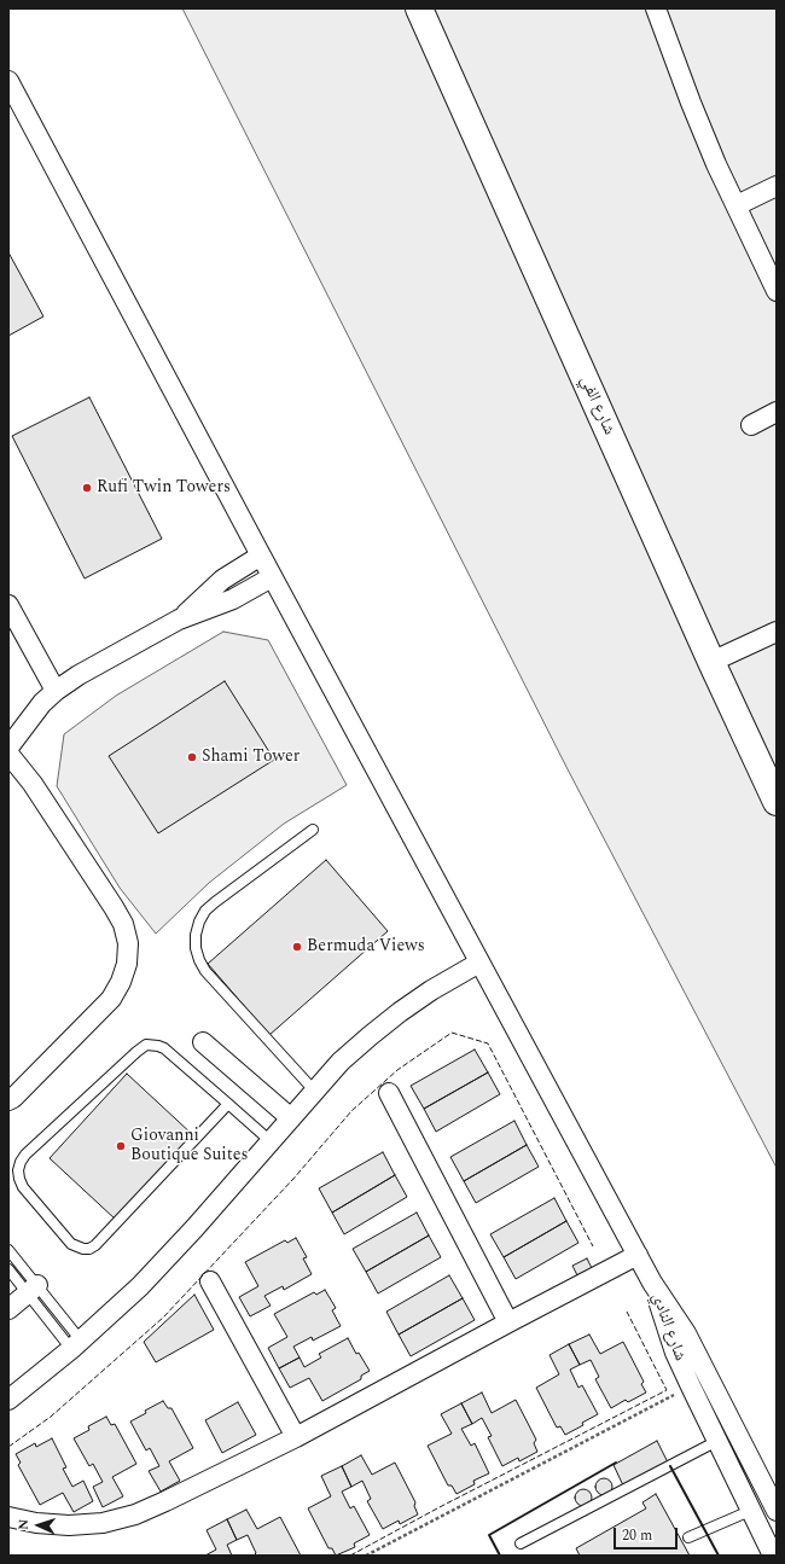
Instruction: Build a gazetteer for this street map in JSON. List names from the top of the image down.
{
  "streets": {
    "street": ["شارع الفي", "شارع النادي"]
  },
  "places": [
    "Rufi Twin Towers",
    "Shami Tower",
    "Bermuda Views",
    "Giovanni Boutique Suites"
  ],
  "scale_bar": "20 m",
  "north": "left"
}
